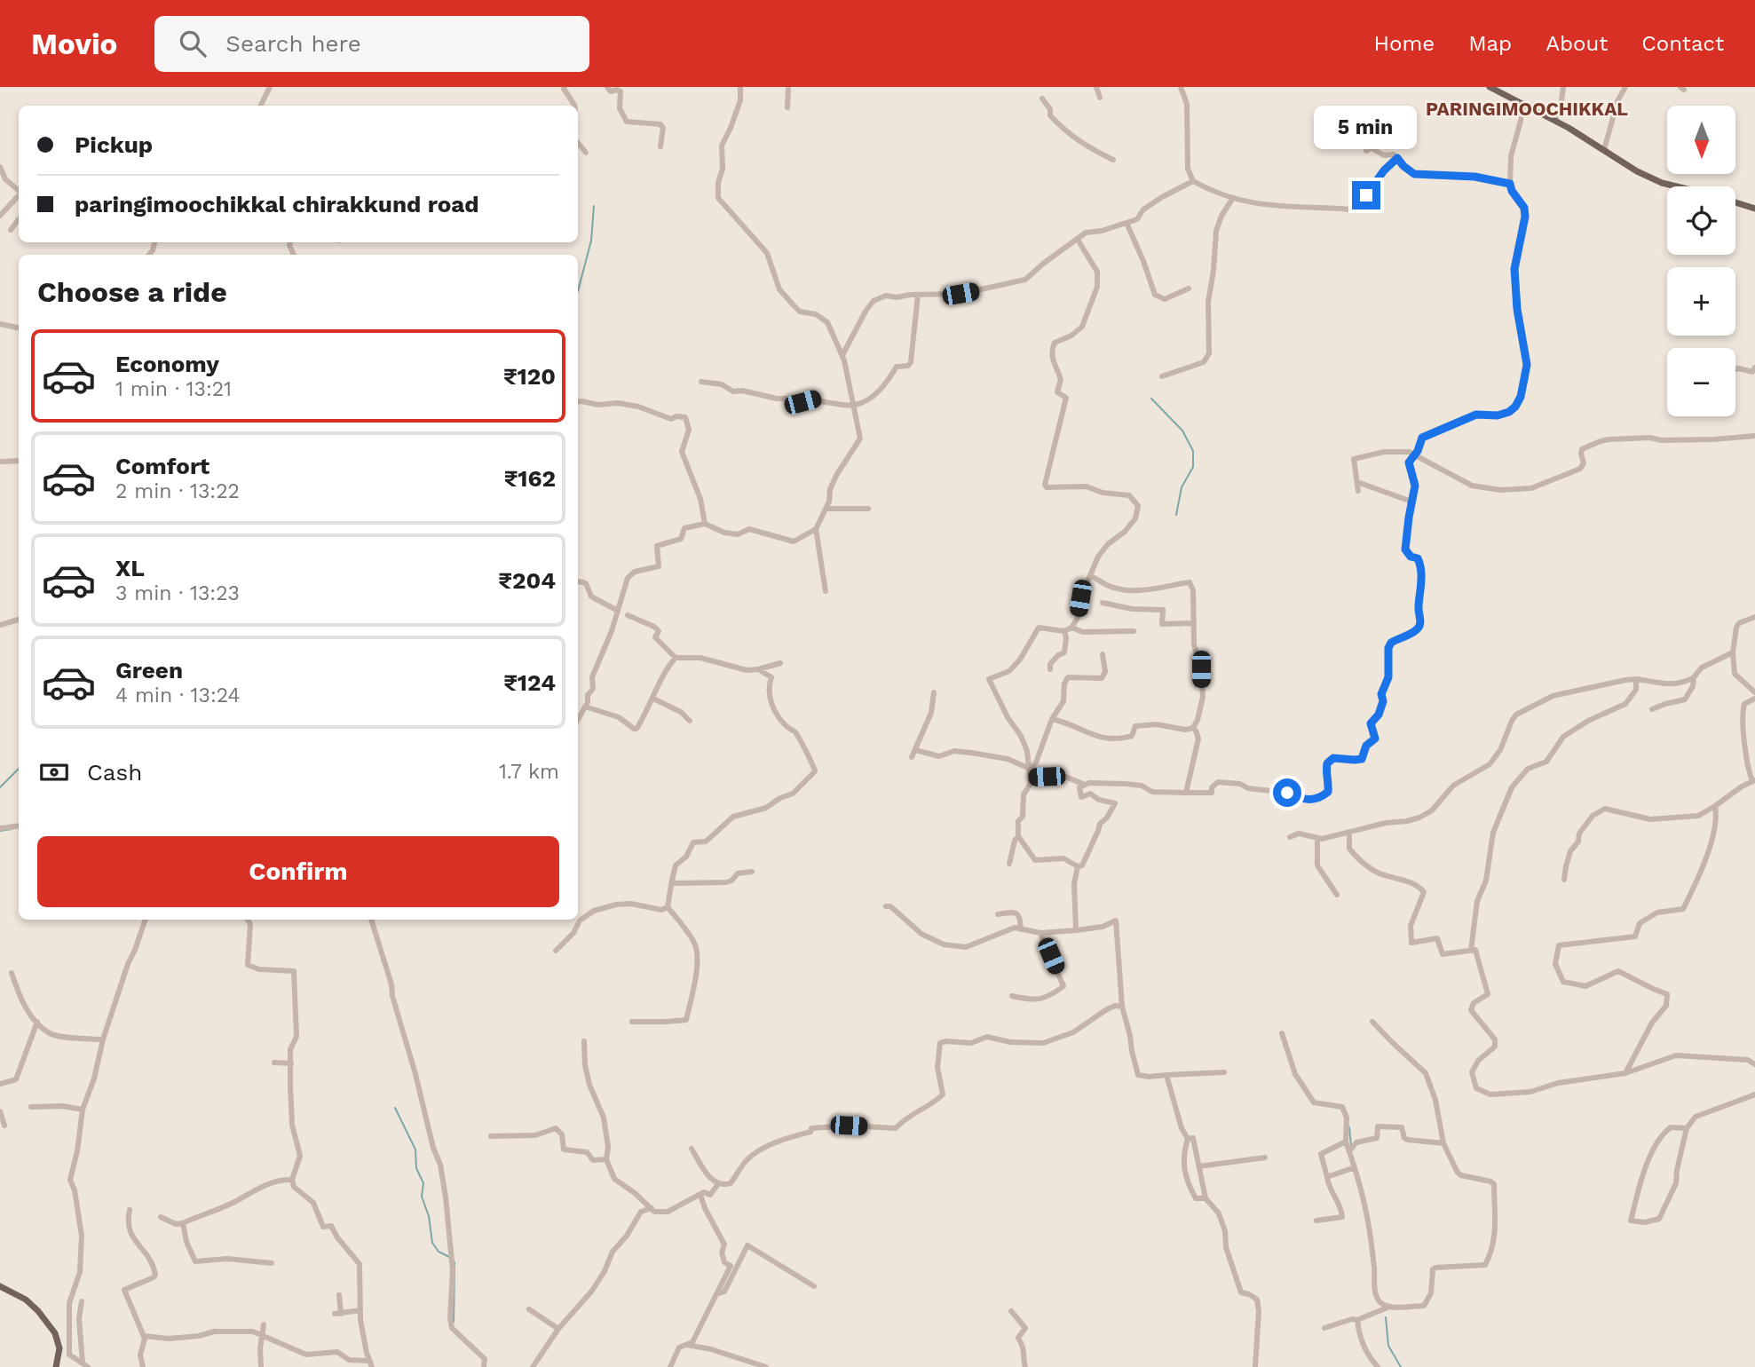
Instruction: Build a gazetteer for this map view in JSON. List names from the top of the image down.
{
  "districts": ["PARINGIMOOCHIKKAL"],
  "north": "bottom",
  "page": {
    "header": "Movio",
    "search": "Search here",
    "nav": [
      "Home",
      "Map",
      "About",
      "Contact"
    ],
    "map_buttons": ["+", "−"],
    "bubble": "5 min",
    "banner": ["Pickup", "paringimoochikkal chirakkund road"],
    "heading": "Choose a ride",
    "list": [
      {
        "name": "Economy",
        "note": "1 min · 13:21",
        "value": "₹120"
      },
      {
        "name": "Comfort",
        "note": "2 min · 13:22",
        "value": "₹162"
      },
      {
        "name": "XL",
        "note": "3 min · 13:23",
        "value": "₹204"
      },
      {
        "name": "Green",
        "note": "4 min · 13:24",
        "value": "₹124"
      }
    ],
    "pay": ["Cash", "1.7 km"],
    "buttons": "Confirm"
  }
}
